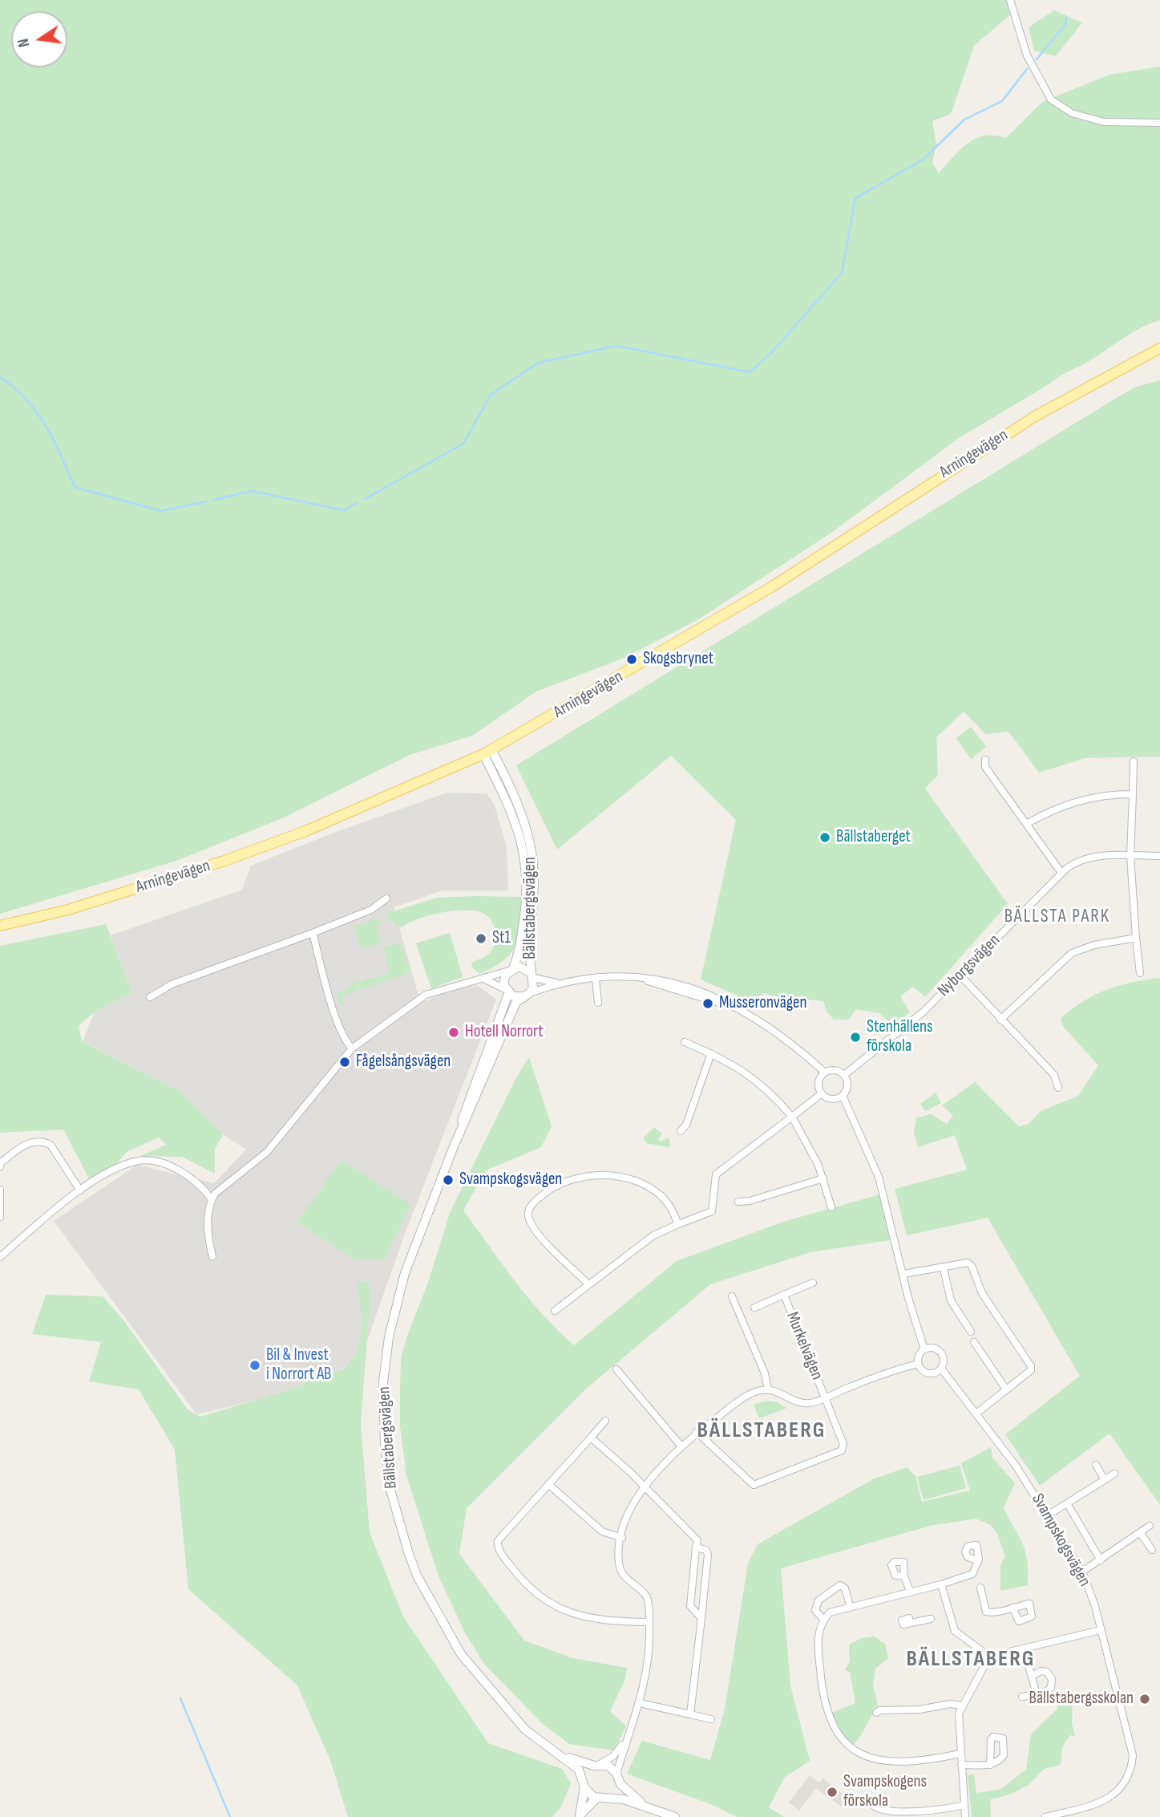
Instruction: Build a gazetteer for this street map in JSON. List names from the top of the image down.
{
  "streets": {
    "main road": ["Arningevägen"],
    "street": [
      "Bällstabergsvägen",
      "Nyborgsvägen",
      "Murkelvägen",
      "Svampskogsvägen"
    ]
  },
  "crossings": [
    ["Arningevägen", "Bällstabergsvägen"],
    ["Murkelvägen", "Svampskogsvägen"]
  ],
  "districts": ["BÄLLSTA PARK", "BÄLLSTABERG", "BÄLLSTABERG"],
  "places": [
    "Skogsbrynet",
    "Bällstaberget",
    "St1",
    "Musseronvägen",
    "Hotell Norrort",
    "Stenhällens förskola",
    "Fågelsångsvägen",
    "Svampskogsvägen",
    "Bil & Invest i Norrort AB",
    "Bällstabergsskolan",
    "Svampskogens förskola"
  ],
  "north": "left"
}
